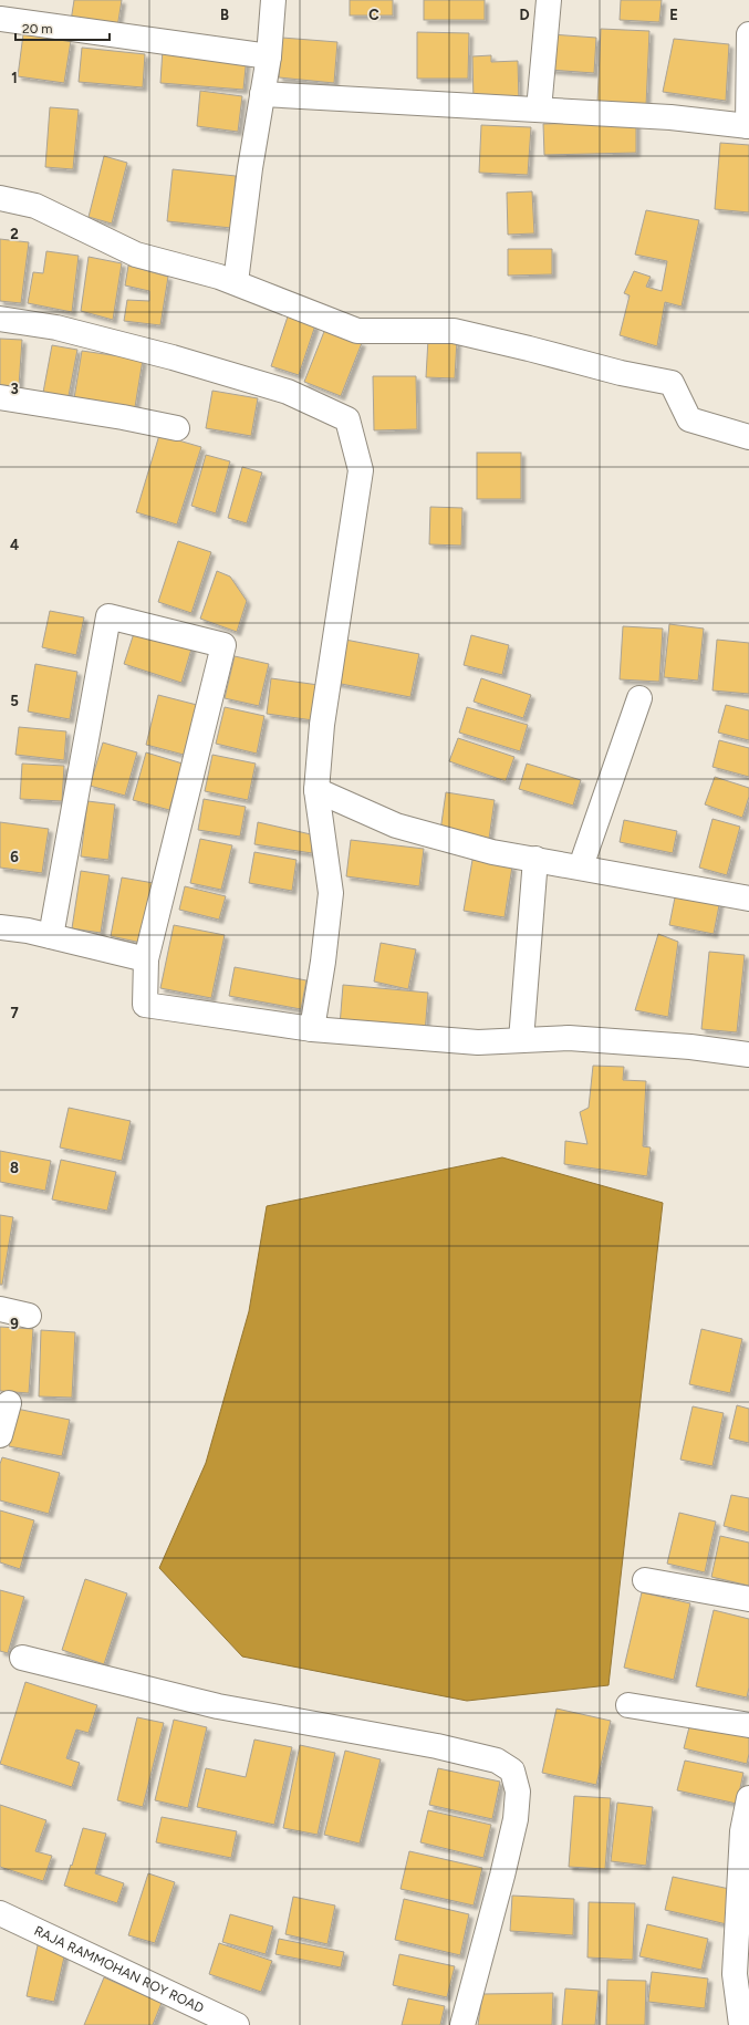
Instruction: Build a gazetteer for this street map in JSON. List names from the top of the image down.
{
  "streets": {
    "street": ["RAJA RAMMOHAN ROY ROAD"]
  },
  "scale_bar": "20 m",
  "grid": {
    "columns": [
      "B",
      "C",
      "D",
      "E"
    ],
    "rows": [
      "1",
      "2",
      "3",
      "4",
      "5",
      "6",
      "7",
      "8",
      "9"
    ]
  }
}
